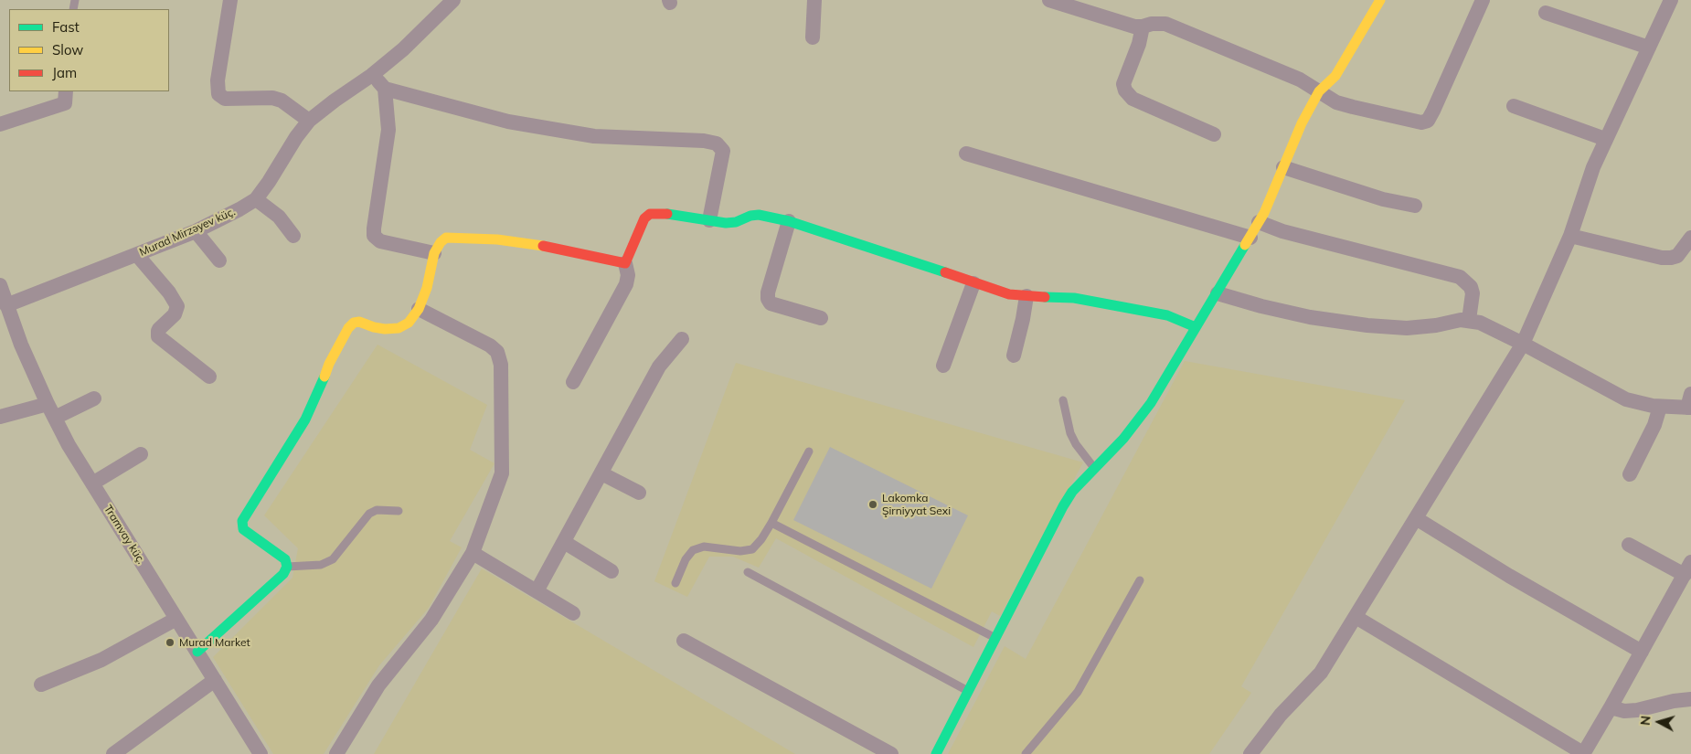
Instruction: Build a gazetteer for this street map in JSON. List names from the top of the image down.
{
  "streets": {
    "street": ["Murad Mirzəyev küç.", "Tramvay küç."]
  },
  "crossings": [
    ["Murad Mirzəyev küç.", "Tramvay küç."]
  ],
  "places": ["Lakomka Şirniyyat Sexi", "Murad Market"],
  "legend": ["Fast", "Slow", "Jam"],
  "north": "left"
}
